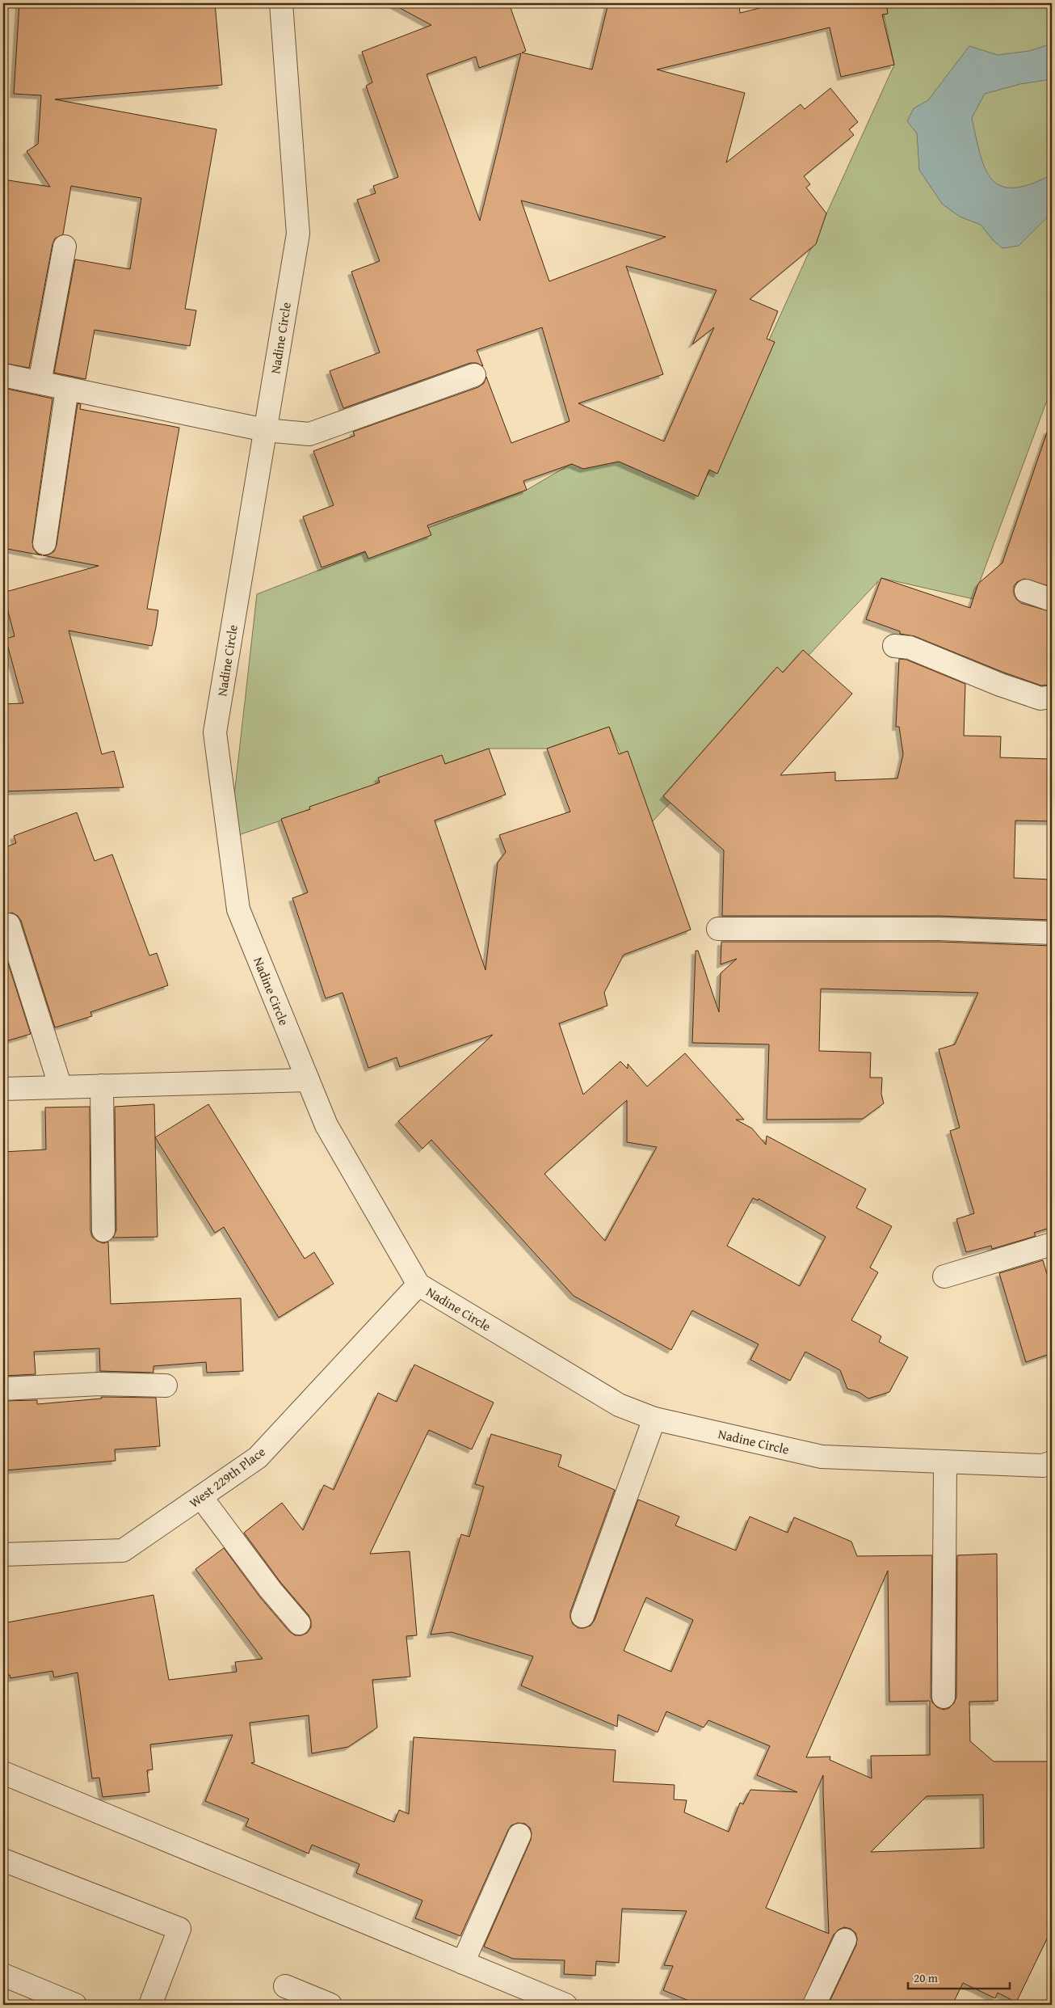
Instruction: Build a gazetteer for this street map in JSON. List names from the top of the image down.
{
  "streets": {
    "street": ["Nadine Circle", "West 229th Place"]
  },
  "crossings": [
    ["Nadine Circle", "West 229th Place"]
  ],
  "scale_bar": "20 m"
}
